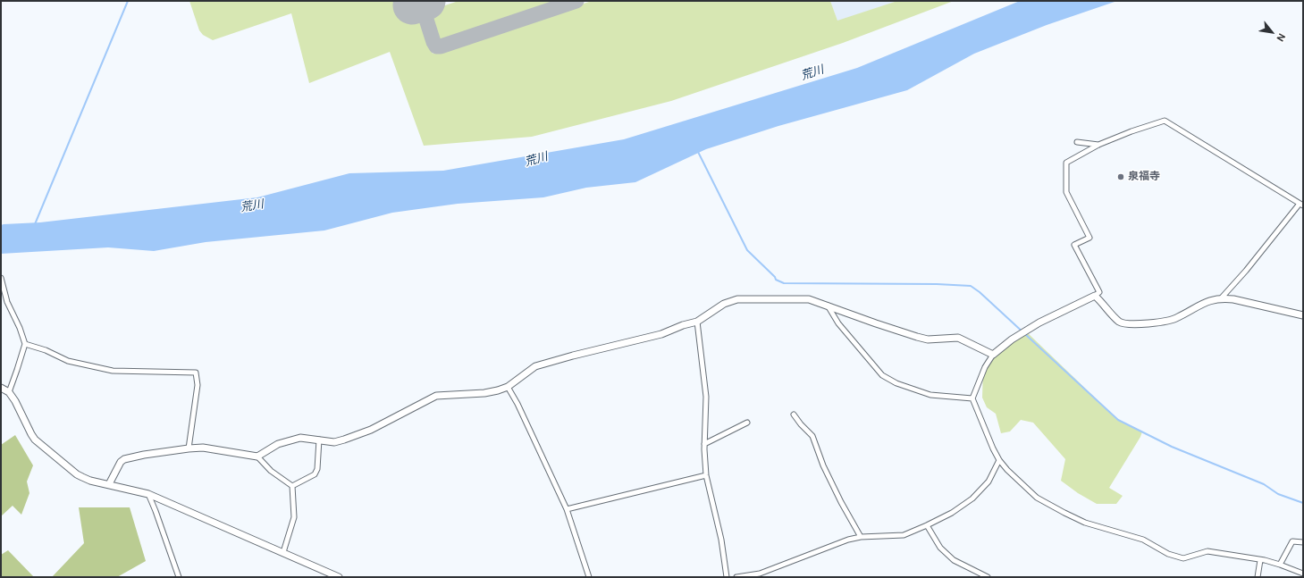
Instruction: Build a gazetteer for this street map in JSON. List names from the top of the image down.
{
  "water": ["荒川"],
  "places": ["泉福寺"],
  "north": "bottom right"
}
